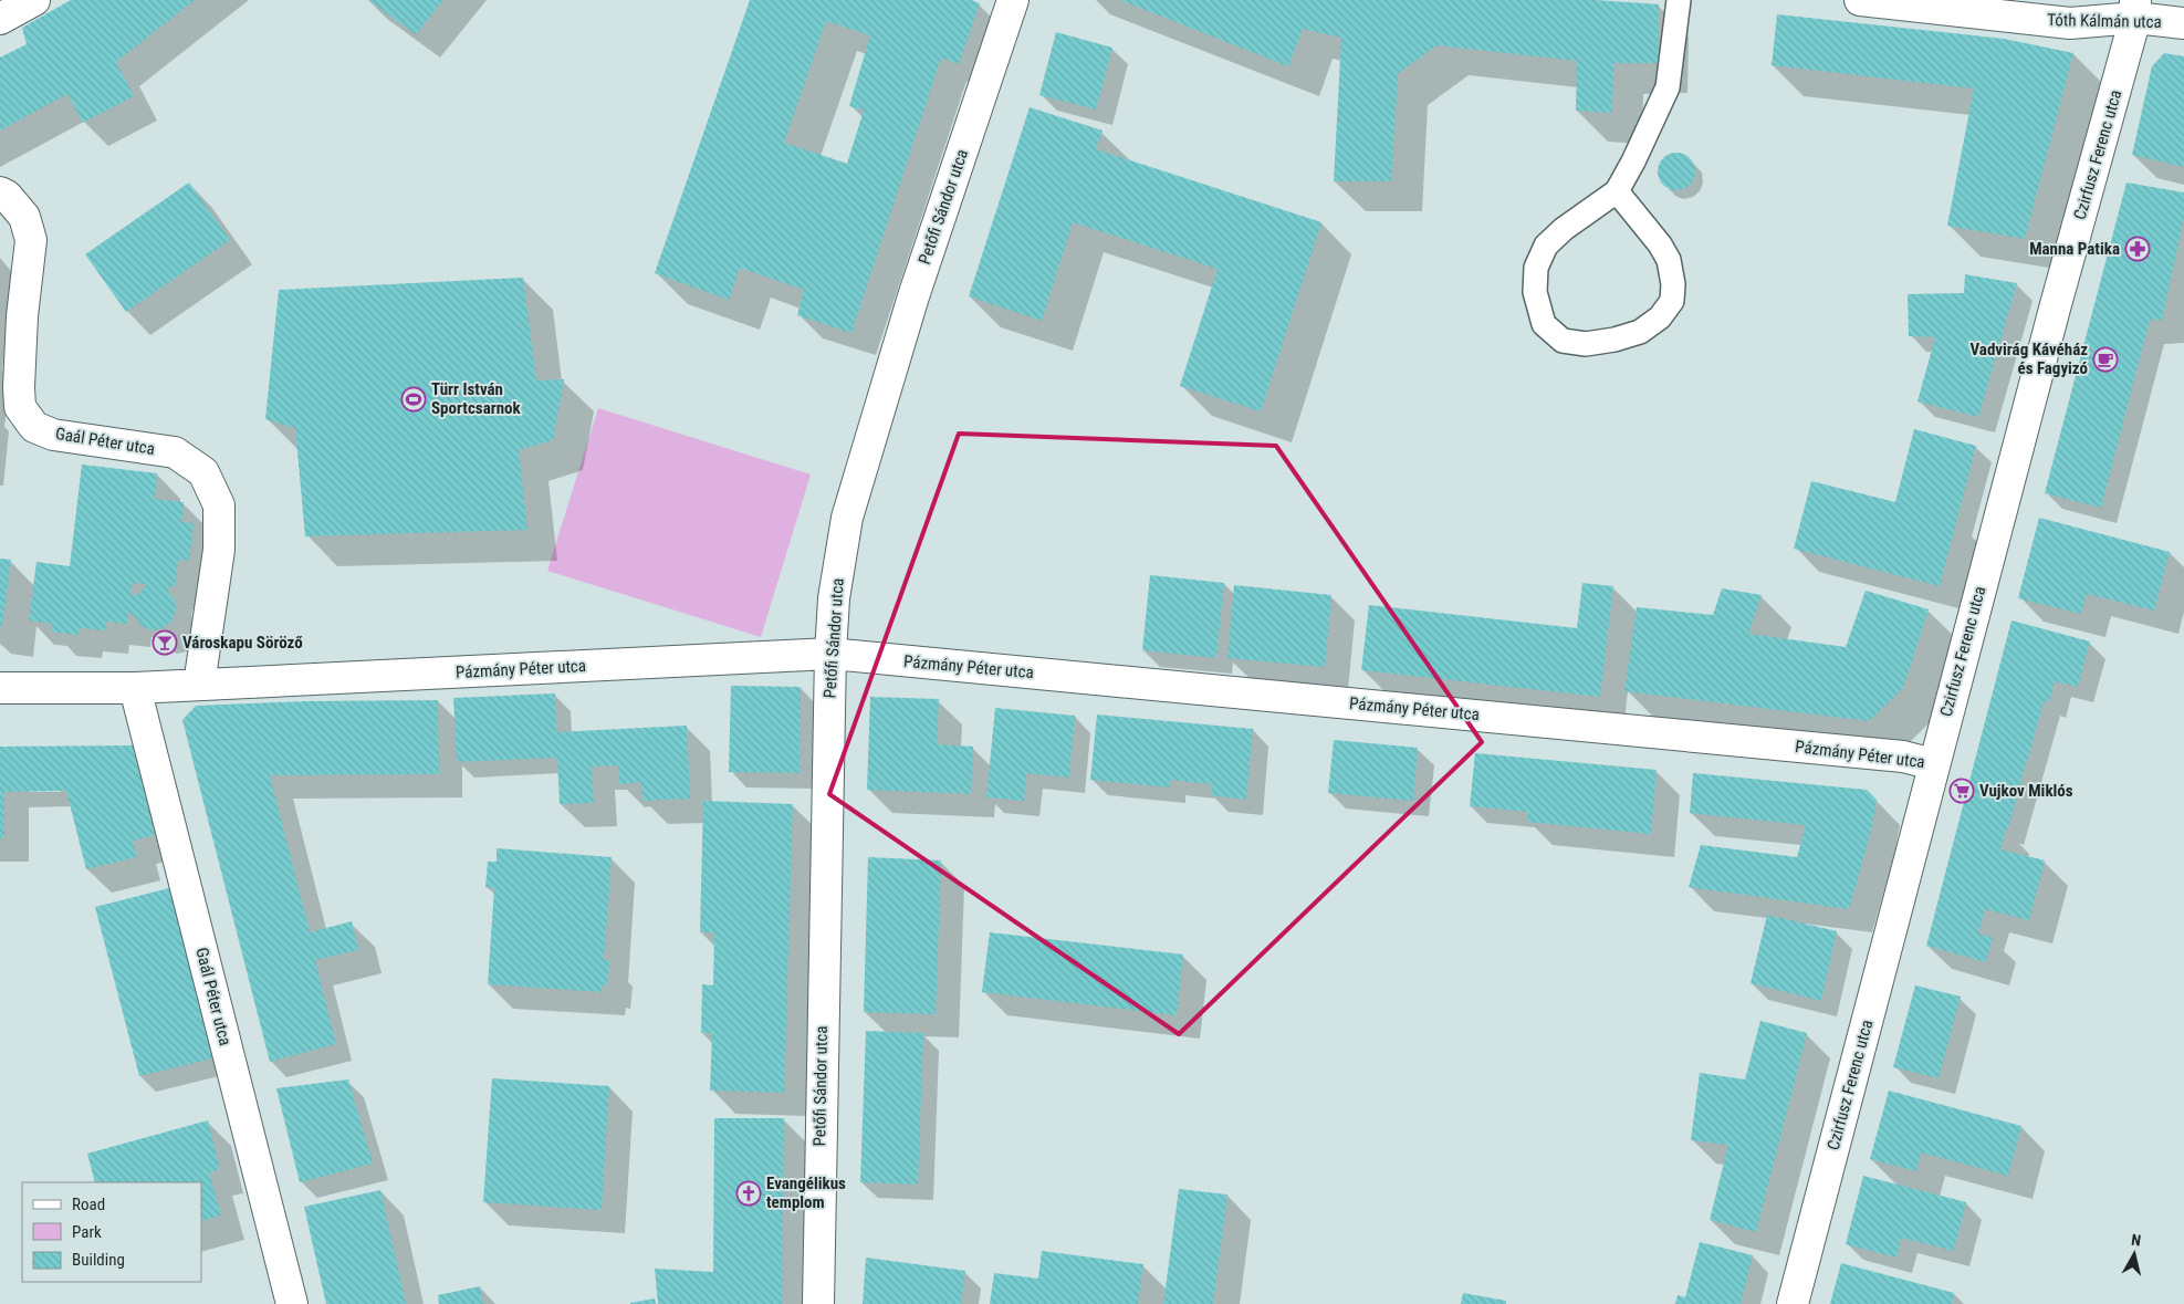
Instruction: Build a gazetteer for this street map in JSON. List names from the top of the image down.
{
  "streets": {
    "street": [
      "Tóth Kálmán utca",
      "Czirfusz Ferenc utca",
      "Petőfi Sándor utca",
      "Gaál Péter utca",
      "Pázmány Péter utca"
    ]
  },
  "crossings": [
    ["Tóth Kálmán utca", "Czirfusz Ferenc utca"],
    ["Czirfusz Ferenc utca", "Pázmány Péter utca"],
    ["Petőfi Sándor utca", "Pázmány Péter utca"],
    ["Gaál Péter utca", "Pázmány Péter utca"]
  ],
  "places": {
    "pharmacy": ["Manna Patika"],
    "cafe": ["Vadvirág Kávéház és Fagyizó"],
    "sports": ["Türr István Sportcsarnok"],
    "bar": ["Városkapu Söröző"],
    "supermarket": ["Vujkov Miklós"],
    "church": ["Evangélikus templom"]
  },
  "legend": ["Road", "Park", "Building"],
  "north": "top"
}
